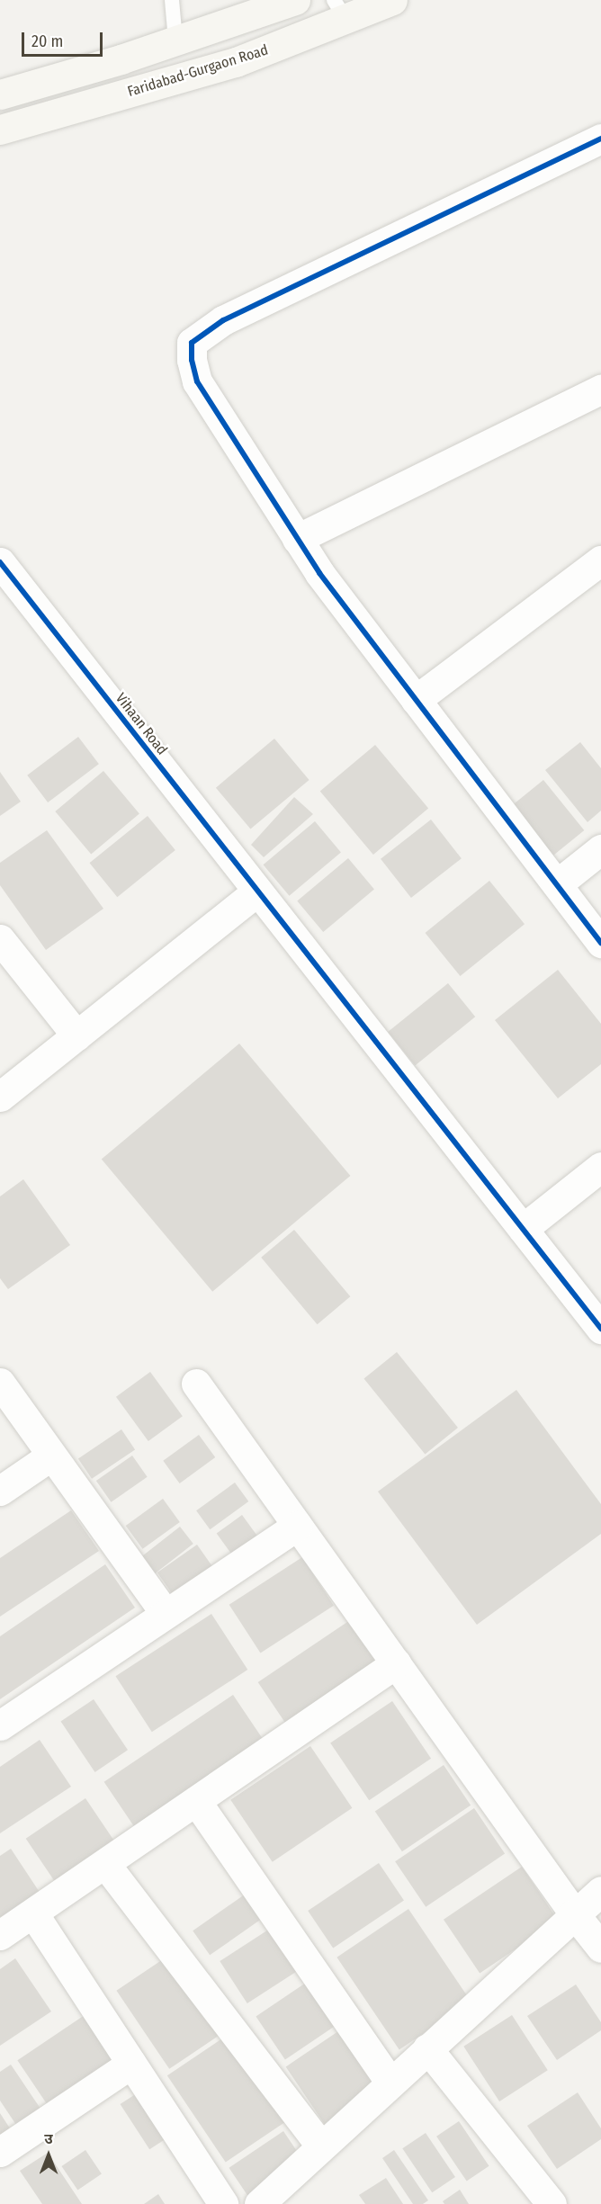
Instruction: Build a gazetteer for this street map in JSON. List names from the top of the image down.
{
  "streets": {
    "main road": ["Faridabad-Gurgaon Road"],
    "street": ["Vihaan Road"]
  },
  "scale_bar": "20 m",
  "north": "top"
}
